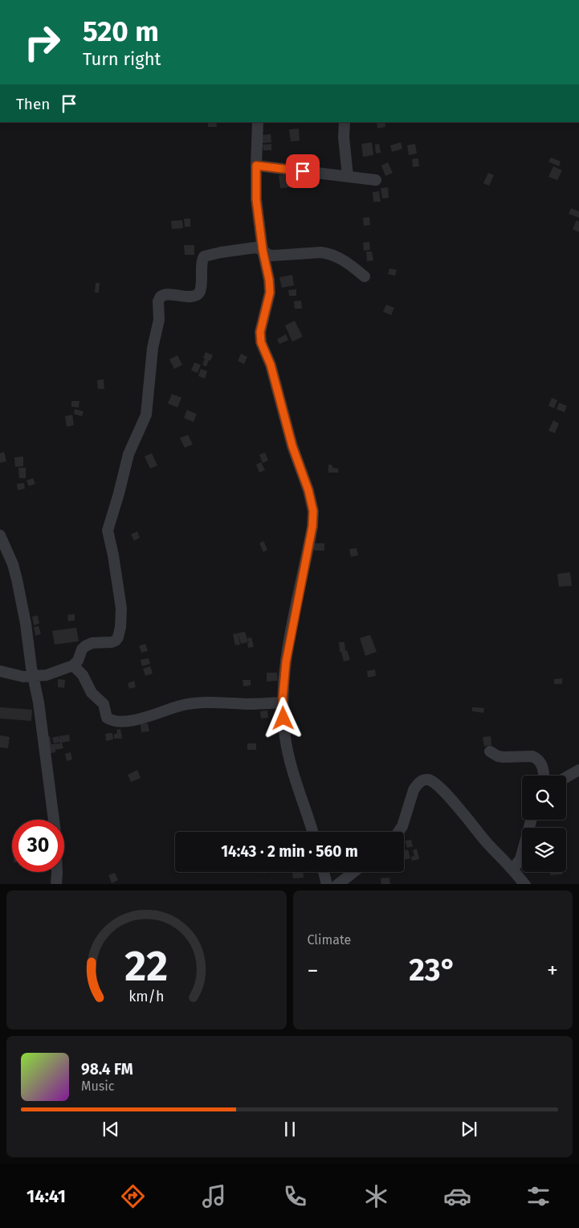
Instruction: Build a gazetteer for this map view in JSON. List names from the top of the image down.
{
  "page": {
    "turn": ["520 m", "Turn right"],
    "then": "Then",
    "limit": "30",
    "trip": "14:43 · 2 min · 560 m",
    "tile": "Climate",
    "heat": ["−", "23°", "+"],
    "song": ["98.4 FM", "Music"],
    "tabs": "14:41",
    "gauge": ["22", "km/h"]
  }
}
